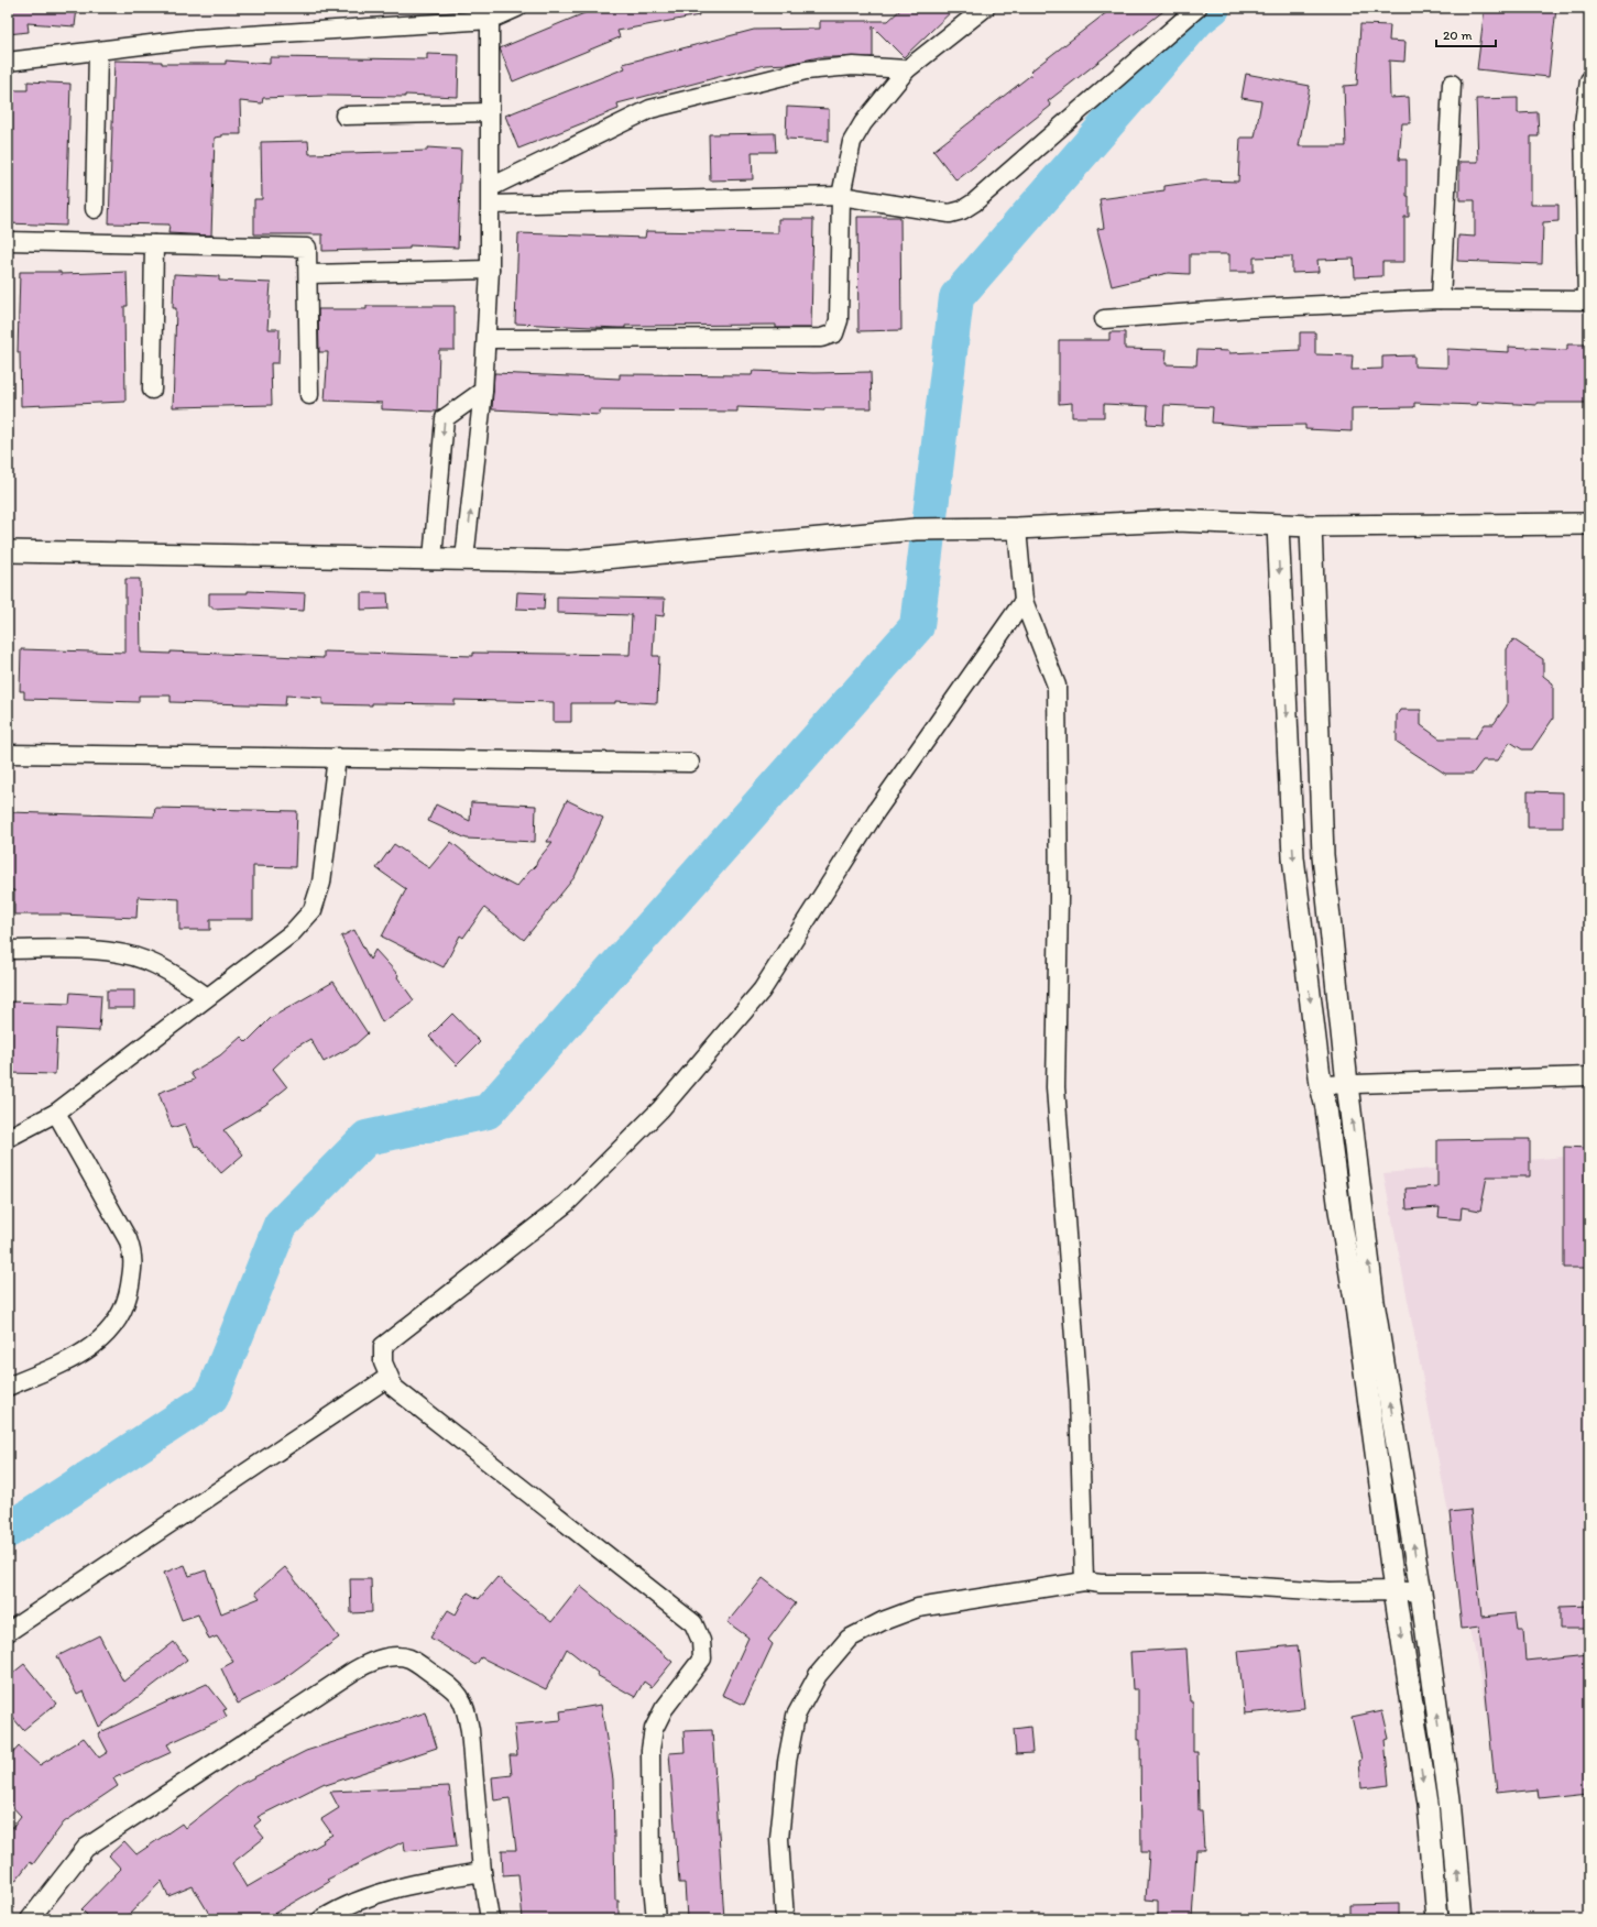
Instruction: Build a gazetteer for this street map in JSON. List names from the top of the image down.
{
  "scale_bar": "20 m"
}
